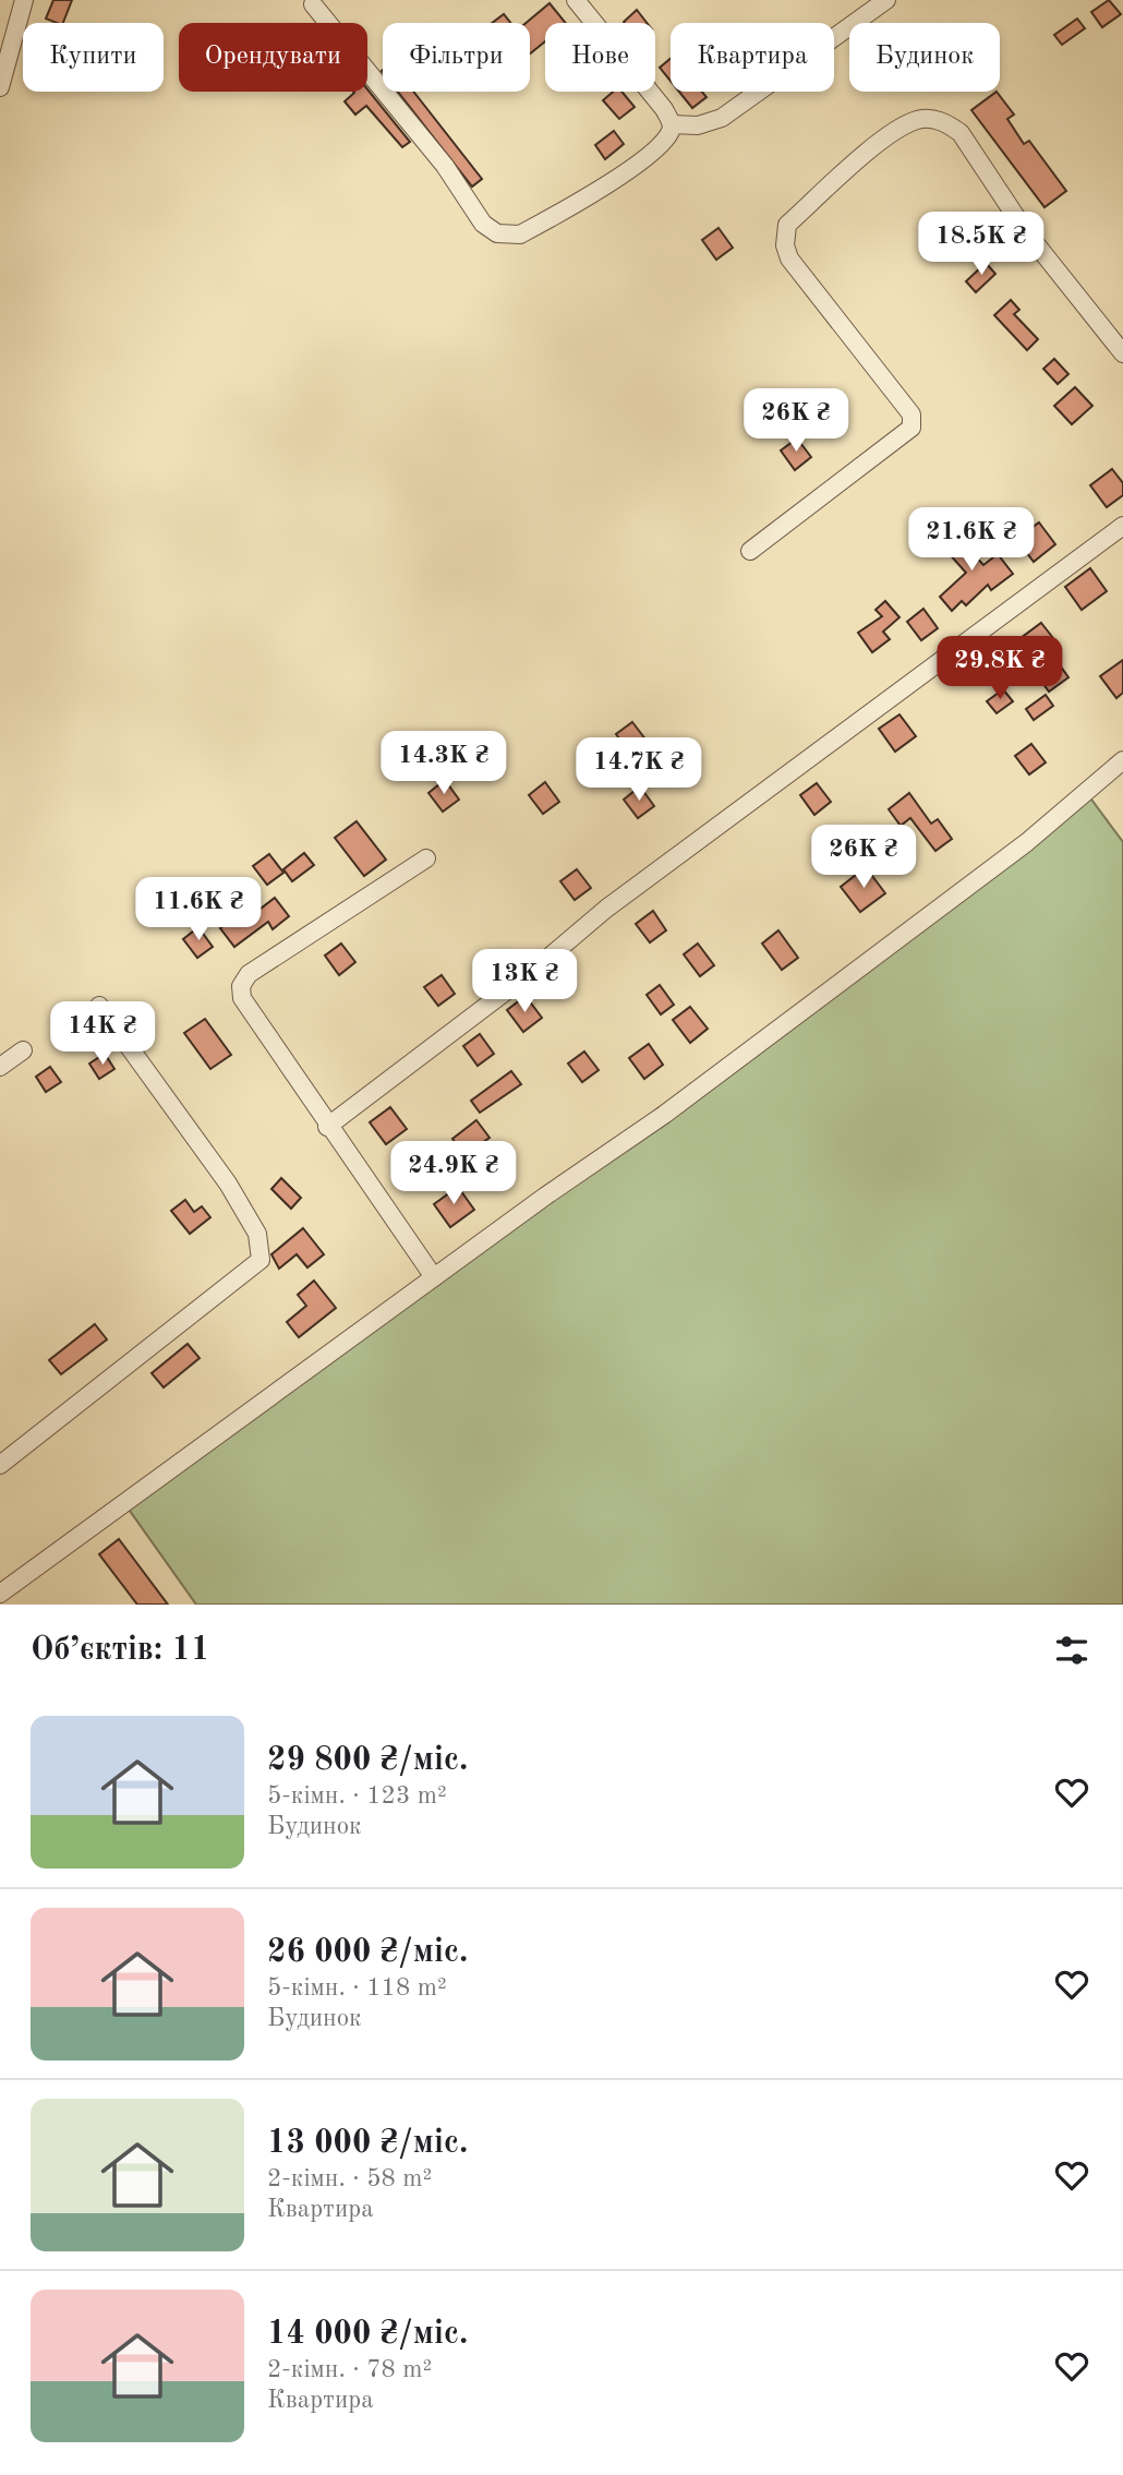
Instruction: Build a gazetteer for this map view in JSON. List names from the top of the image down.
{
  "page": {
    "chip": [
      "Купити",
      "Орендувати",
      "Фільтри",
      "Нове",
      "Квартира",
      "Будинок"
    ],
    "price": [
      "18.5K ₴",
      "26K ₴",
      "21.6K ₴",
      "29.8K ₴",
      "14.3K ₴",
      "14.7K ₴",
      "26K ₴",
      "11.6K ₴",
      "13K ₴",
      "14K ₴",
      "24.9K ₴"
    ],
    "heading": "Об’єктів: 11",
    "list": [
      {
        "name": "29 800 ₴/міс.",
        "note": "5-кімн. · 123 m² · Будинок"
      },
      {
        "name": "26 000 ₴/міс.",
        "note": "5-кімн. · 118 m² · Будинок"
      },
      {
        "name": "13 000 ₴/міс.",
        "note": "2-кімн. · 58 m² · Квартира"
      },
      {
        "name": "14 000 ₴/міс.",
        "note": "2-кімн. · 78 m² · Квартира"
      }
    ]
  }
}
